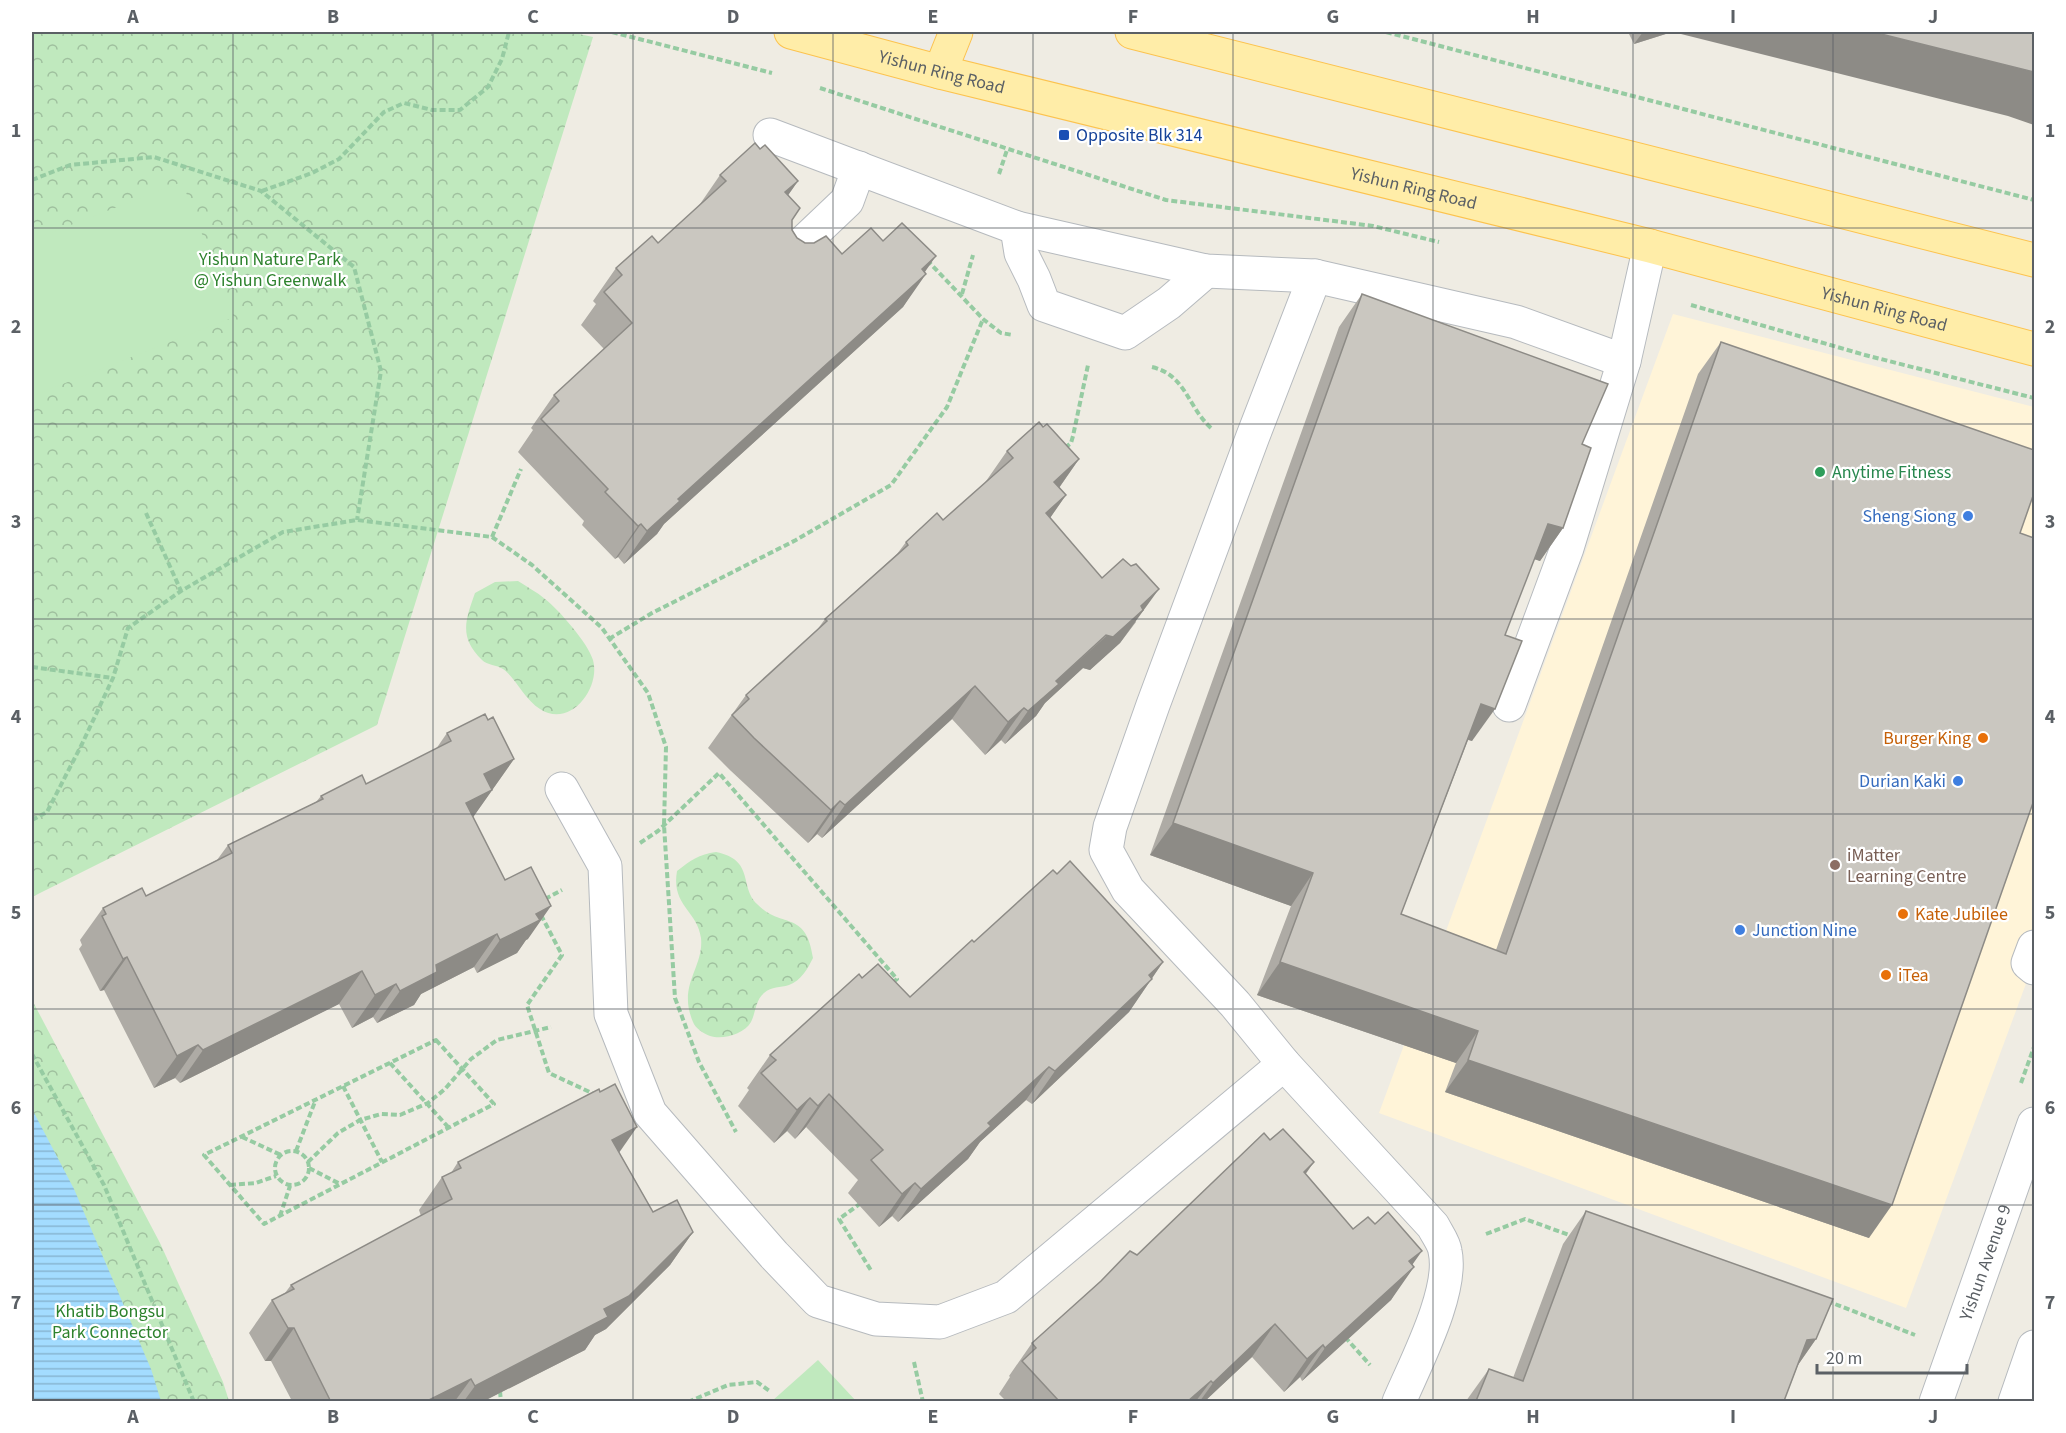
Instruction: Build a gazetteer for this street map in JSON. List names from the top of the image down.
{
  "streets": {
    "main road": ["Yishun Ring Road"],
    "street": ["Yishun Avenue 9"]
  },
  "parks": ["Yishun Nature Park @ Yishun Greenwalk", "Khatib Bongsu Park Connector"],
  "places": {
    "transit": ["Opposite Blk 314"],
    "other": [
      "Anytime Fitness",
      "Sheng Siong",
      "Burger King",
      "Durian Kaki",
      "iMatter Learning Centre",
      "Kate Jubilee",
      "Junction Nine",
      "iTea"
    ]
  },
  "scale_bar": "20 m",
  "grid": {
    "columns": [
      "A",
      "B",
      "C",
      "D",
      "E",
      "F",
      "G",
      "H",
      "I",
      "J"
    ],
    "rows": [
      "1",
      "2",
      "3",
      "4",
      "5",
      "6",
      "7"
    ]
  }
}
